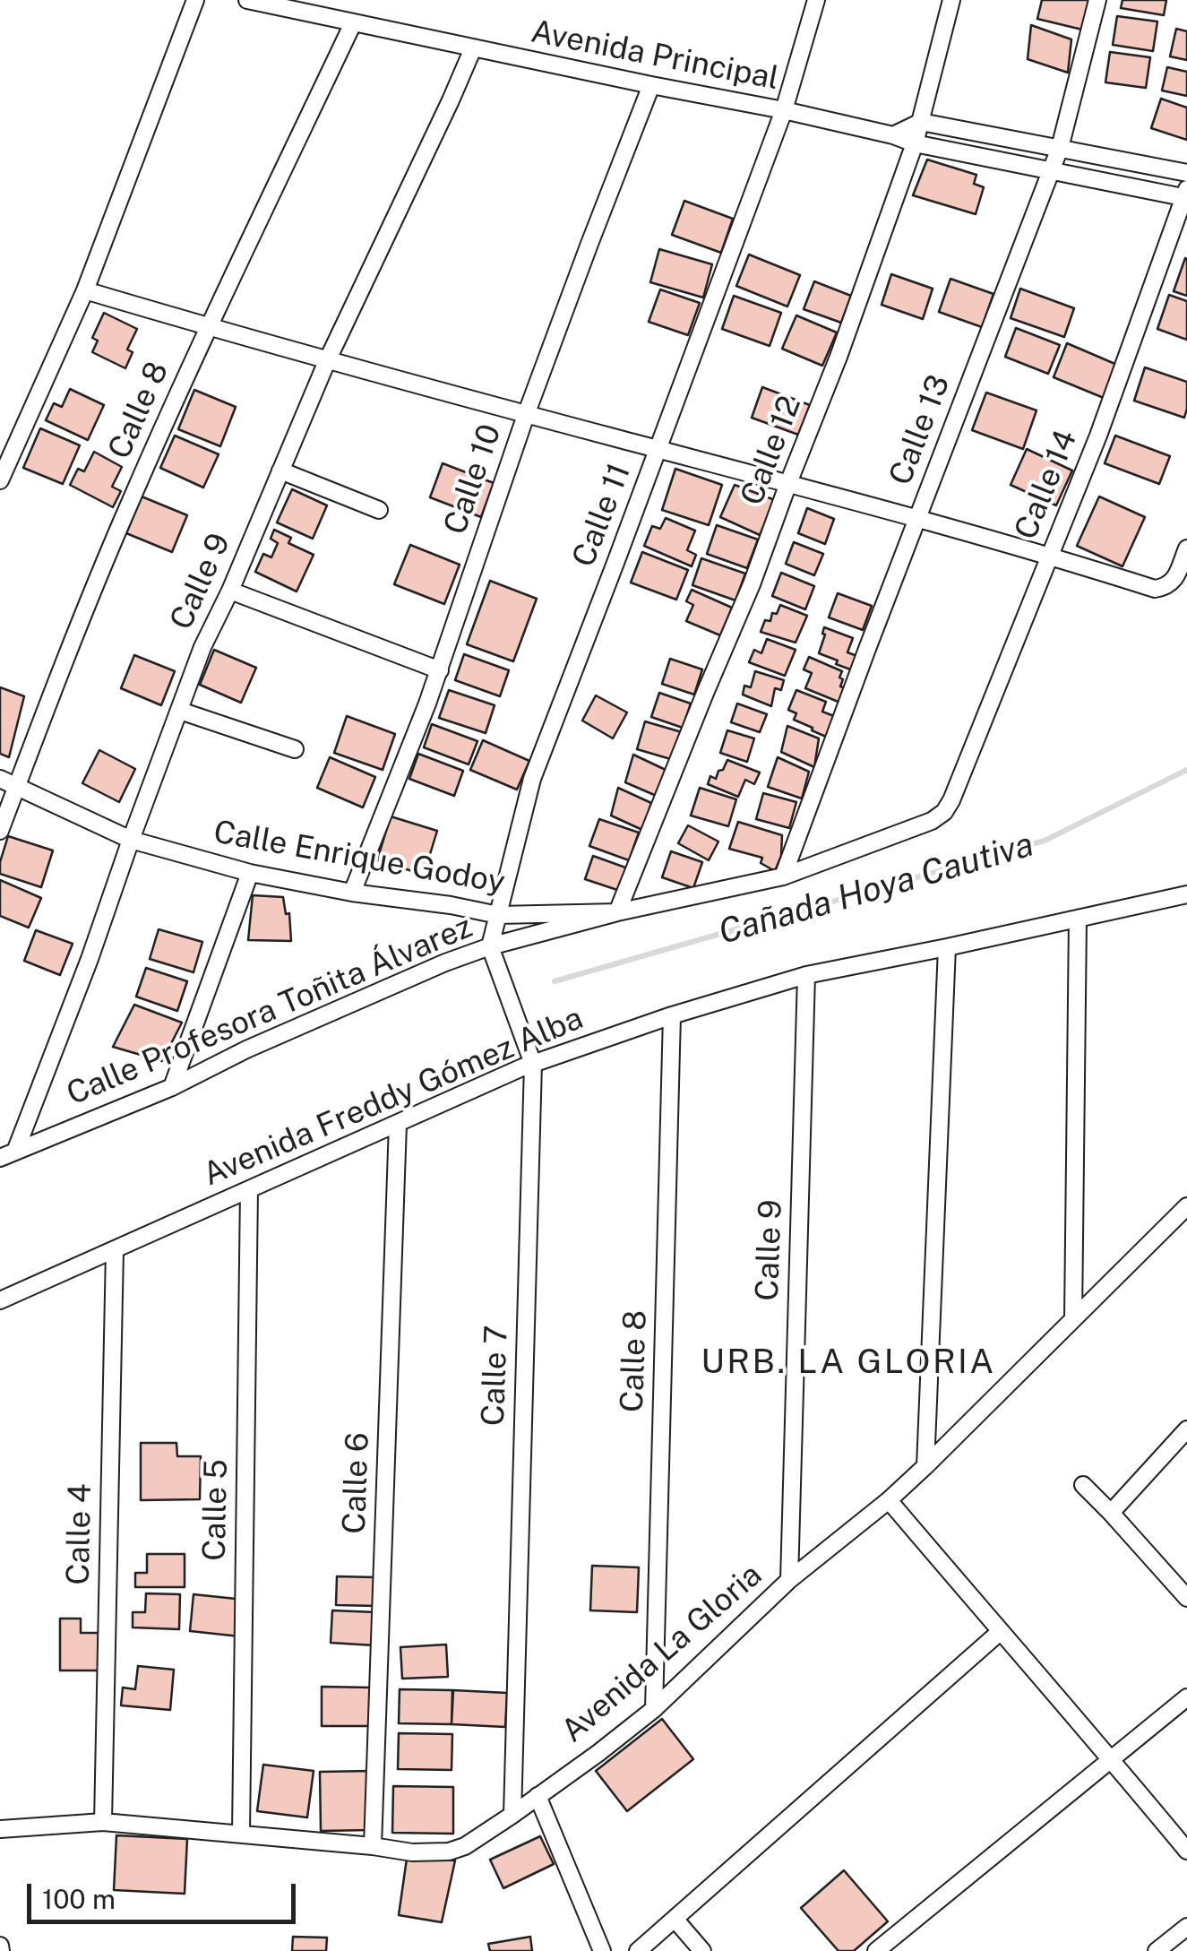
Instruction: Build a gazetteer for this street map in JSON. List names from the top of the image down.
{
  "streets": {
    "street": [
      "Avenida Principal",
      "Calle 8",
      "Calle 13",
      "Calle 12",
      "Calle 10",
      "Calle 14",
      "Calle 11",
      "Calle 9",
      "Calle Enrique Godoy",
      "Calle Profesora Toñita Álvarez",
      "Avenida Freddy Gómez Alba",
      "Calle 7",
      "Calle 6",
      "Calle 5",
      "Calle 4",
      "Avenida La Gloria"
    ]
  },
  "crossings": [
    ["Avenida Principal", "Calle 8"],
    ["Avenida Principal", "Calle 13"],
    ["Avenida Principal", "Calle 12"],
    ["Avenida Principal", "Calle 10"],
    ["Avenida Principal", "Calle 14"],
    ["Avenida Principal", "Calle 11"],
    ["Avenida Principal", "Calle 9"],
    ["Calle 8", "Calle Enrique Godoy"],
    ["Calle 8", "Avenida Freddy Gómez Alba"],
    ["Calle 8", "Avenida La Gloria"],
    ["Calle 13", "Calle Enrique Godoy"],
    ["Calle 12", "Calle Enrique Godoy"],
    ["Calle 12", "Calle Profesora Toñita Álvarez"],
    ["Calle 10", "Calle Enrique Godoy"],
    ["Calle 14", "Calle Enrique Godoy"],
    ["Calle 11", "Calle Enrique Godoy"],
    ["Calle 11", "Calle Profesora Toñita Álvarez"],
    ["Calle 11", "Calle 7"],
    ["Calle 9", "Calle Enrique Godoy"],
    ["Calle 9", "Calle Profesora Toñita Álvarez"],
    ["Calle 9", "Avenida Freddy Gómez Alba"],
    ["Calle 9", "Avenida La Gloria"],
    ["Calle Enrique Godoy", "Calle Profesora Toñita Álvarez"],
    ["Calle Profesora Toñita Álvarez", "Calle 7"],
    ["Avenida Freddy Gómez Alba", "Calle 7"],
    ["Avenida Freddy Gómez Alba", "Calle 6"],
    ["Avenida Freddy Gómez Alba", "Calle 5"],
    ["Avenida Freddy Gómez Alba", "Calle 4"],
    ["Calle 7", "Avenida La Gloria"],
    ["Calle 6", "Avenida La Gloria"],
    ["Calle 5", "Avenida La Gloria"],
    ["Calle 4", "Avenida La Gloria"]
  ],
  "districts": ["URB. LA GLORIA"],
  "water": ["Cañada Hoya Cautiva"],
  "scale_bar": "100 m"
}
